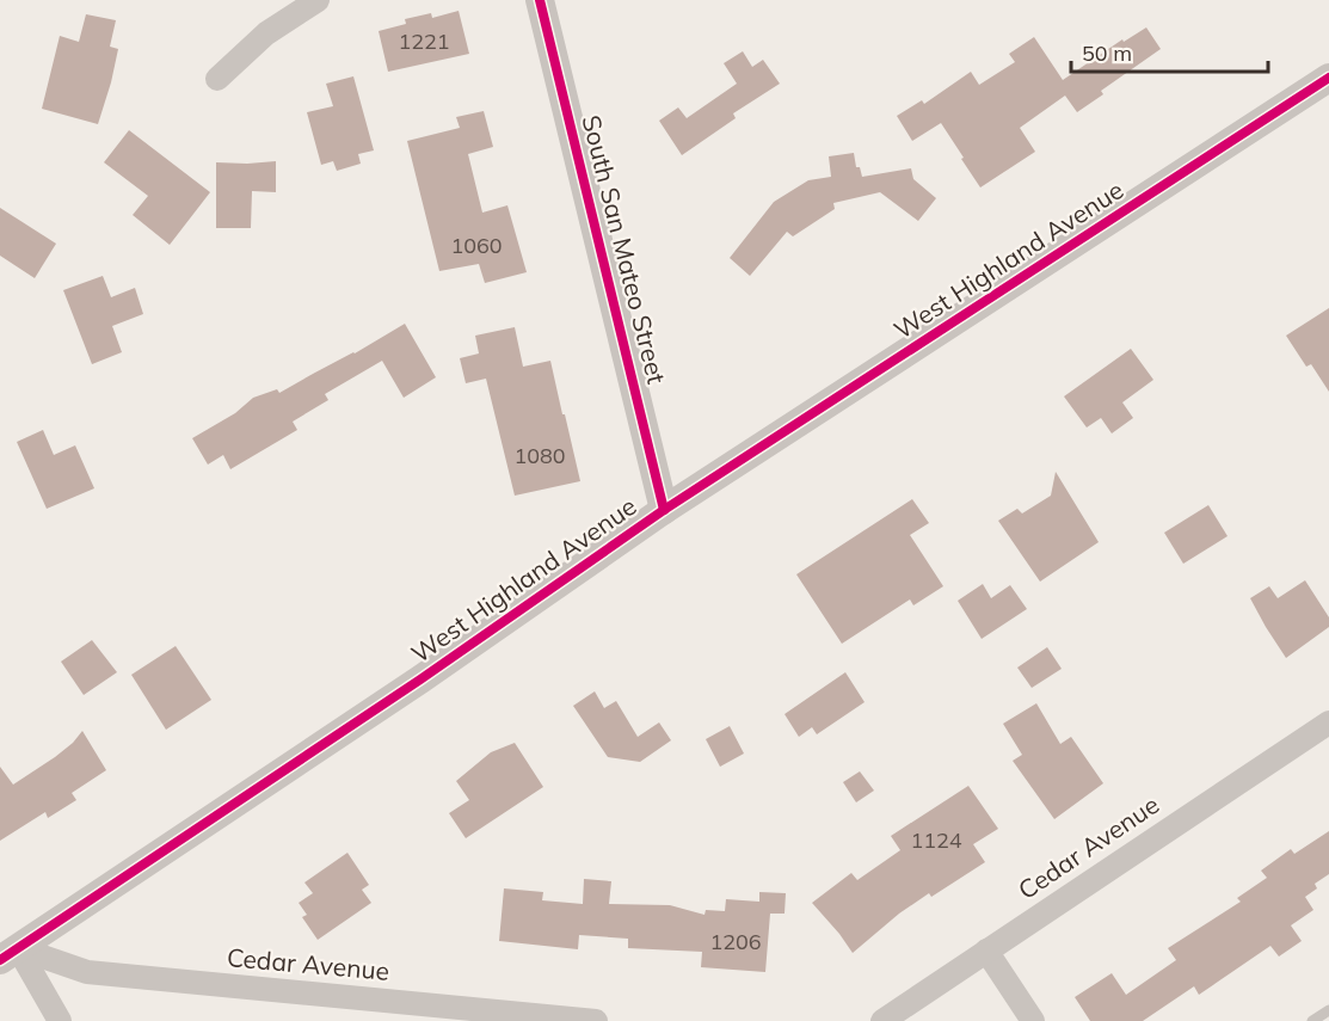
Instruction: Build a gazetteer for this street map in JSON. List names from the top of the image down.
{
  "streets": {
    "street": ["South San Mateo Street", "West Highland Avenue", "Cedar Avenue"]
  },
  "crossings": [
    ["South San Mateo Street", "West Highland Avenue"],
    ["West Highland Avenue", "Cedar Avenue"]
  ],
  "house_numbers": [
    "1221",
    "1060",
    "1080",
    "1124",
    "1206"
  ],
  "scale_bar": "50 m"
}
